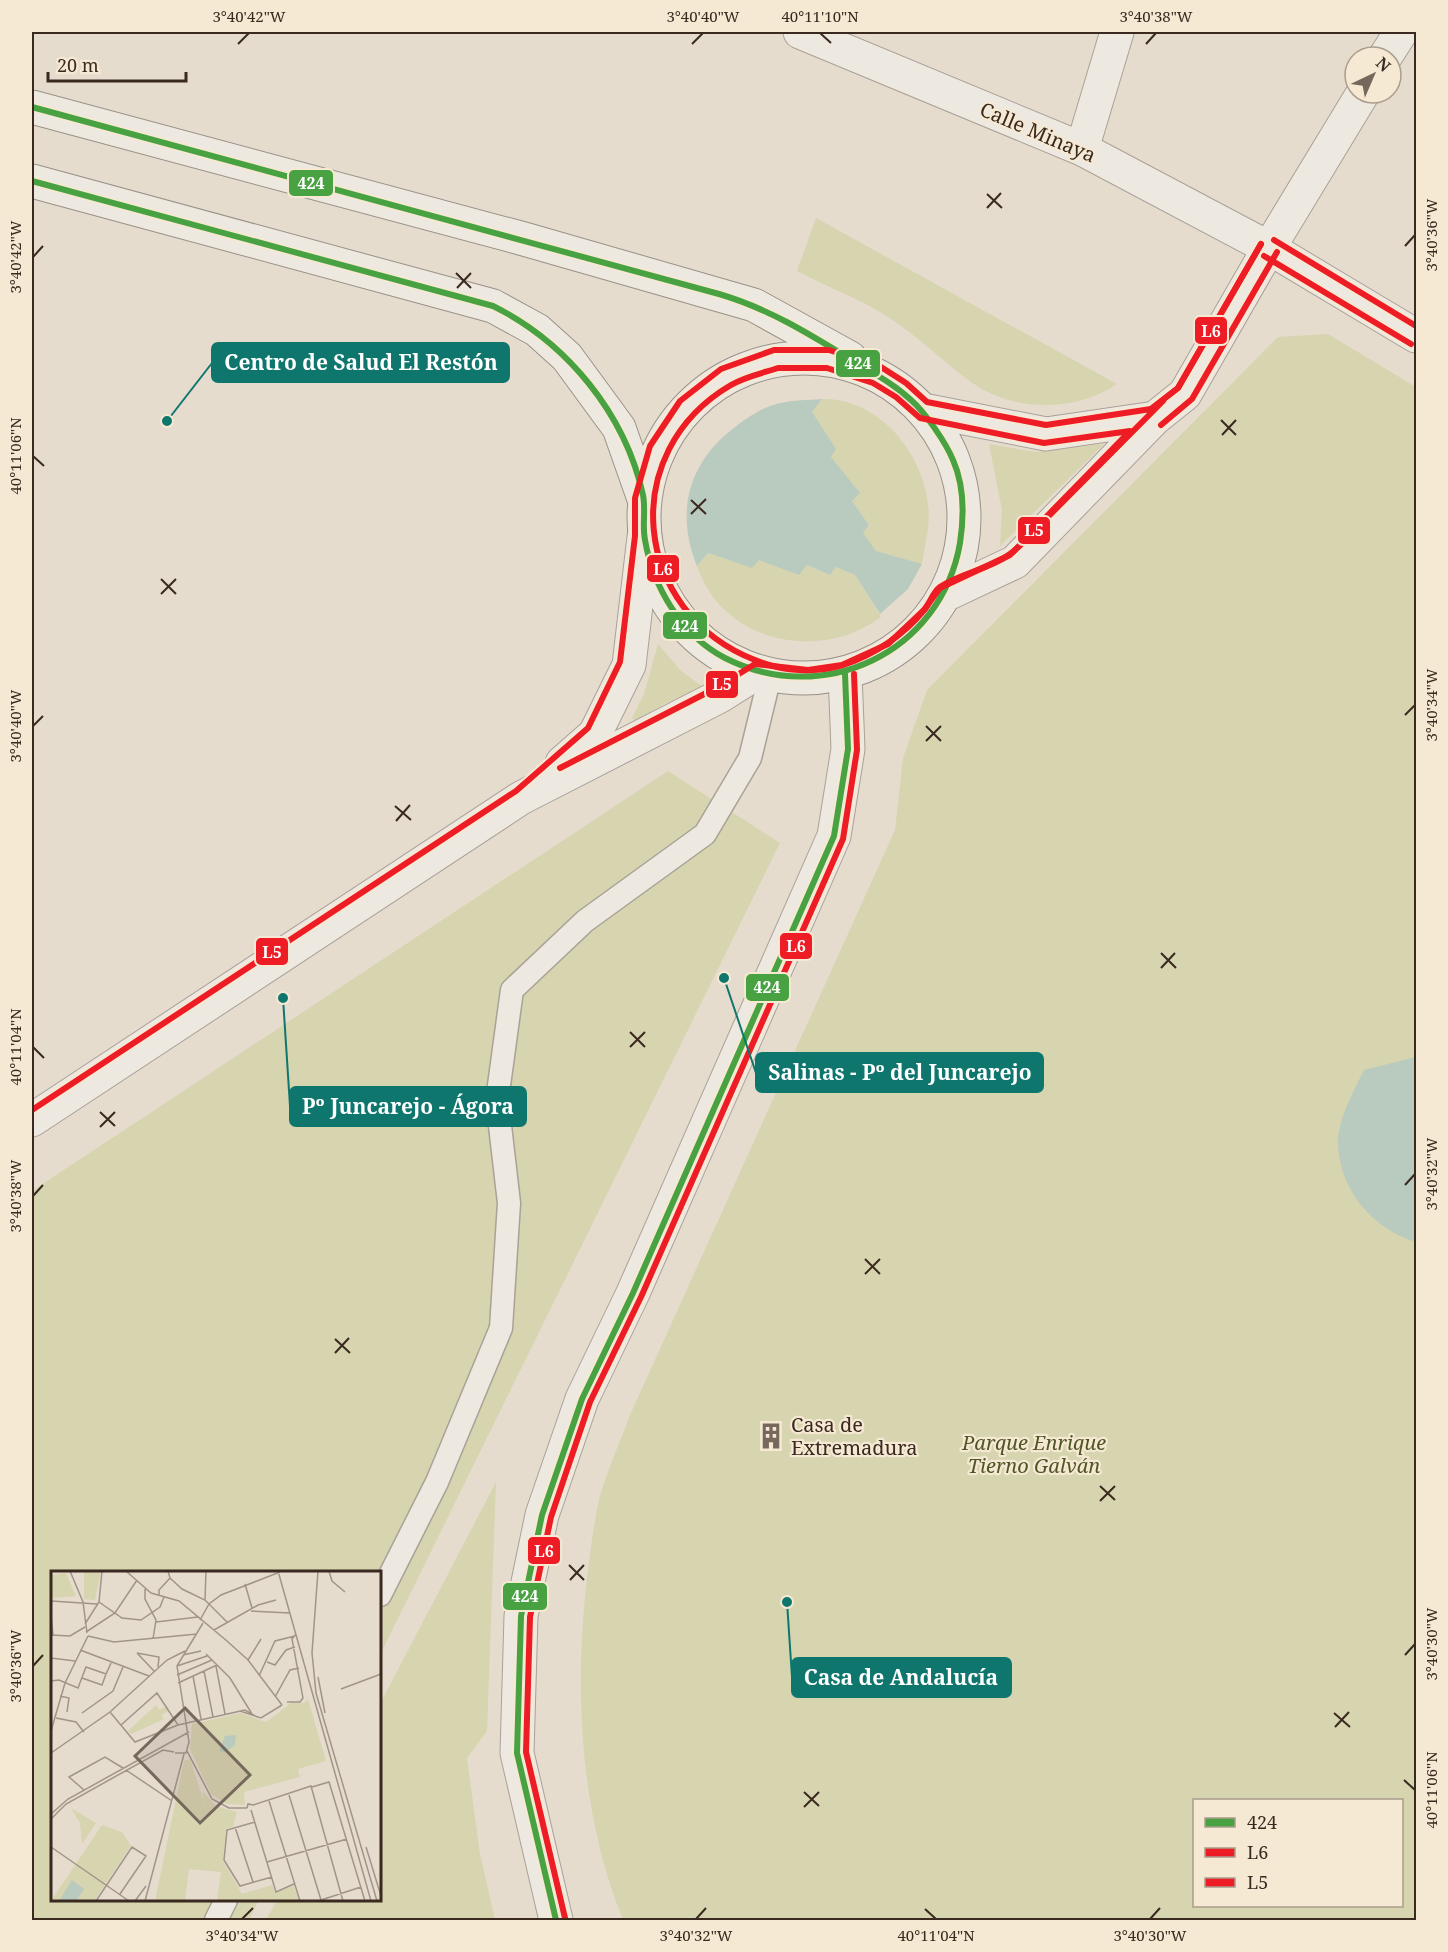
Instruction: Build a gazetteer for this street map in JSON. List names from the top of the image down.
{
  "streets": {
    "street": ["Calle Minaya"]
  },
  "parks": ["Parque Enrique Tierno Galván"],
  "places": {
    "other": [
      "Centro de Salud El Restón",
      "Salinas - Pº del Juncarejo",
      "Pº Juncarejo - Ágora",
      "Casa de Andalucía"
    ],
    "building": ["Casa de Extremadura"]
  },
  "lines": ["transit line 424", "transit line L5", "transit line L6"],
  "legend": ["424", "L6", "L5"],
  "scale_bar": "20 m",
  "north": "top right",
  "coordinates": [
    "3°40'42\"W",
    "3°40'40\"W",
    "40°11'10\"N",
    "3°40'38\"W",
    "3°40'36\"W",
    "40°11'06\"N",
    "3°40'34\"W",
    "40°11'04\"N",
    "3°40'32\"W",
    "3°40'30\"W"
  ]
}
